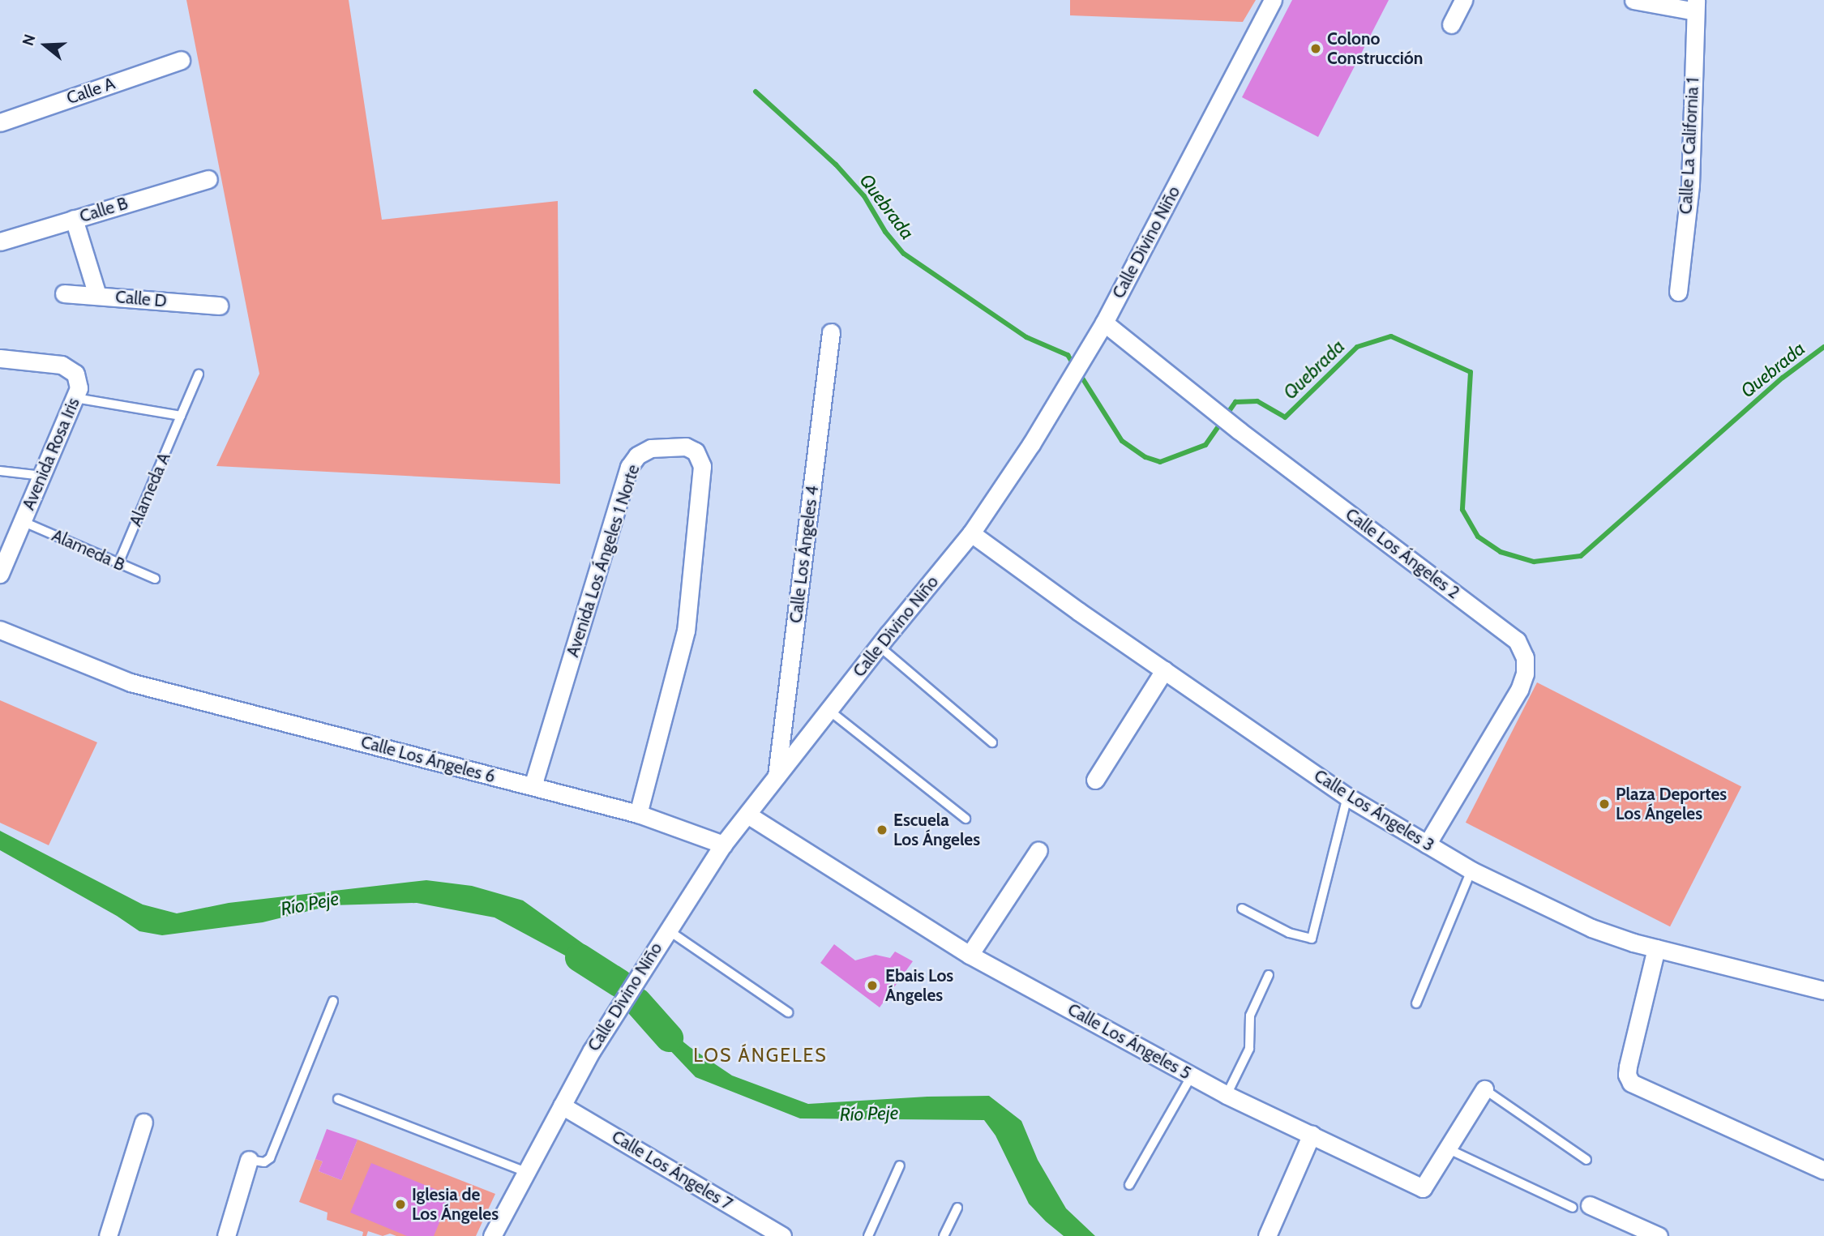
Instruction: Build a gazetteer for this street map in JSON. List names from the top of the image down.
{
  "streets": {
    "street": [
      "Calle A",
      "Calle La California 1",
      "Calle B",
      "Calle Divino Niño",
      "Calle D",
      "Avenida Rosa Iris",
      "Calle Los Ángeles 2",
      "Calle Los Ángeles 4",
      "Avenida Los Ángeles 1 Norte",
      "Calle Los Ángeles 6",
      "Calle Los Ángeles 3",
      "Calle Los Ángeles 5",
      "Calle Los Ángeles 7"
    ],
    "lane": ["Alameda A", "Alameda B"]
  },
  "crossings": [
    ["Calle Divino Niño", "Calle Los Ángeles 2"],
    ["Calle Divino Niño", "Calle Los Ángeles 4"],
    ["Calle Divino Niño", "Calle Los Ángeles 6"],
    ["Calle Divino Niño", "Calle Los Ángeles 3"],
    ["Calle Divino Niño", "Calle Los Ángeles 5"],
    ["Calle Divino Niño", "Calle Los Ángeles 7"],
    ["Avenida Rosa Iris", "Alameda B"],
    ["Alameda A", "Alameda B"],
    ["Calle Los Ángeles 2", "Calle Los Ángeles 3"],
    ["Avenida Los Ángeles 1 Norte", "Calle Los Ángeles 6"]
  ],
  "districts": ["LOS ÁNGELES"],
  "water": ["Quebrada", "Río Peje"],
  "places": [
    "Colono Construcción",
    "Plaza Deportes Los Ángeles",
    "Escuela Los Ángeles",
    "Ebais Los Ángeles",
    "Iglesia de Los Ángeles"
  ],
  "north": "left"
}
